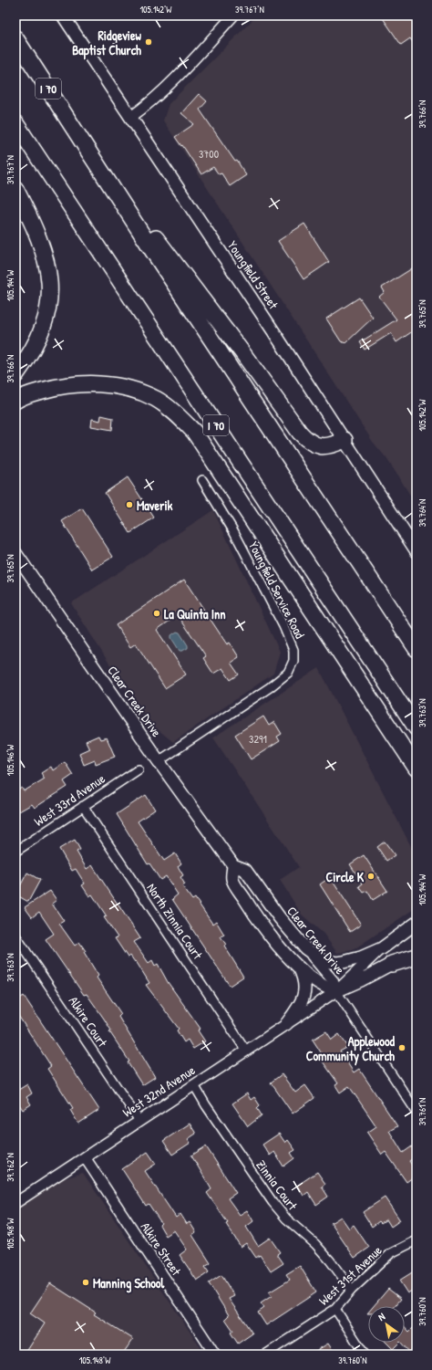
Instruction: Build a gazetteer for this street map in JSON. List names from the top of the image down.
{
  "streets": {
    "highway": ["I 70"],
    "main road": ["Youngfield Street", "Clear Creek Drive", "West 32nd Avenue"],
    "street": [
      "Youngfield Service Road",
      "West 33rd Avenue",
      "North Zinnia Court",
      "Alkire Court",
      "Zinnia Court",
      "Alkire Street",
      "West 31st Avenue"
    ]
  },
  "crossings": [
    ["Youngfield Service Road", "Clear Creek Drive"],
    ["Clear Creek Drive", "West 32nd Avenue"],
    ["West 33rd Avenue", "North Zinnia Court"],
    ["North Zinnia Court", "West 32nd Avenue"],
    ["Alkire Court", "West 32nd Avenue"],
    ["West 32nd Avenue", "Zinnia Court"],
    ["West 32nd Avenue", "Alkire Street"],
    ["Zinnia Court", "West 31st Avenue"]
  ],
  "places": [
    "Ridgeview Baptist Church",
    "Maverik",
    "La Quinta Inn",
    "Circle K",
    "Applewood Community Church",
    "Manning School"
  ],
  "house_numbers": ["3700", "3291"],
  "north": "top left",
  "coordinates": [
    "105.142°W",
    "39.767°N",
    "39.766°N",
    "105.144°W",
    "39.765°N",
    "39.764°N",
    "39.763°N",
    "105.146°W",
    "39.761°N",
    "39.762°N",
    "105.148°W",
    "39.760°N"
  ]
}
